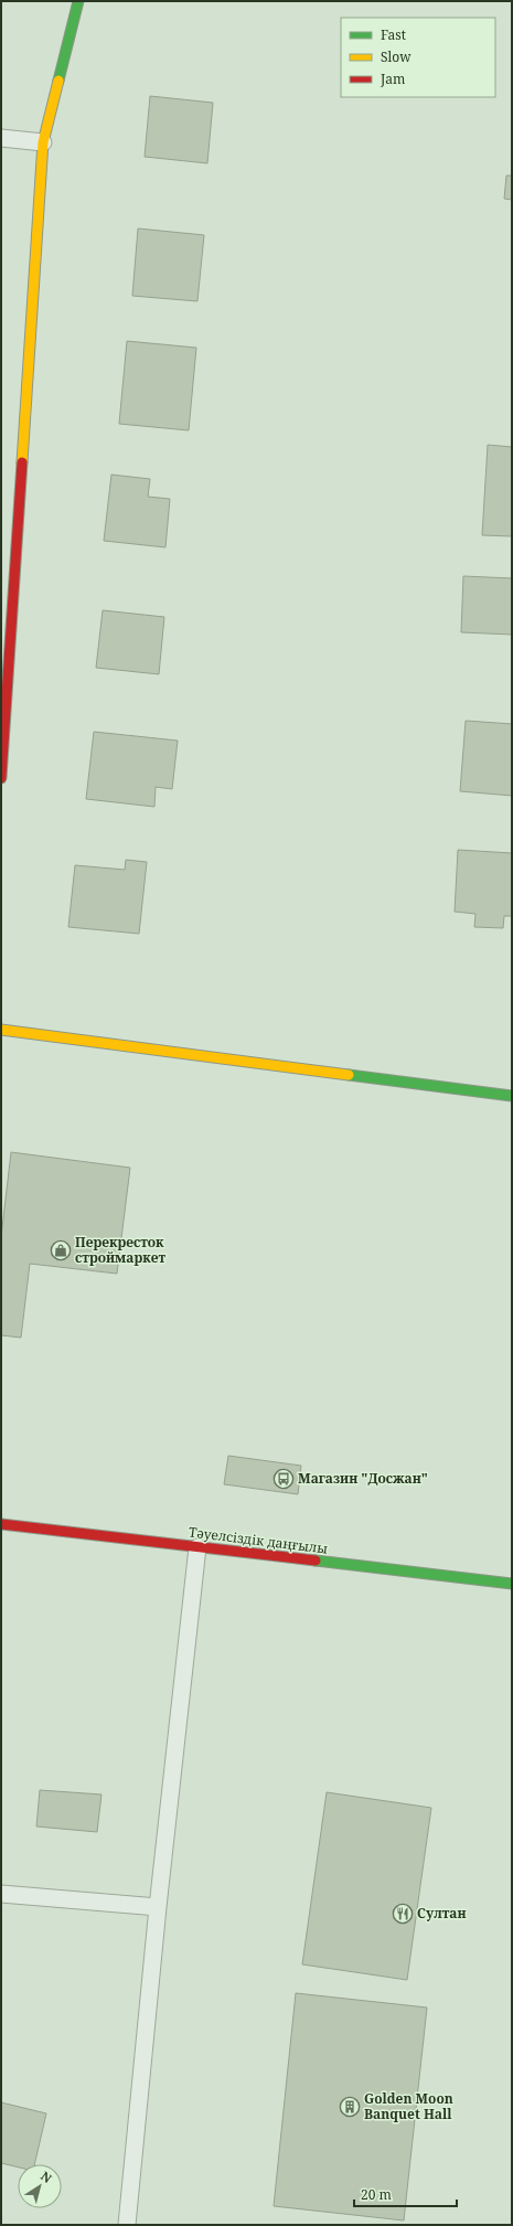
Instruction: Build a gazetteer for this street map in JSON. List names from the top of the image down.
{
  "streets": {
    "street": ["Тәуелсіздік даңғылы"]
  },
  "places": {
    "shop": ["Перекресток строймаркет"],
    "bus stop": ["Магазин \"Досжан\""],
    "restaurant": ["Султан"],
    "building": ["Golden Moon Banquet Hall"]
  },
  "legend": ["Fast", "Slow", "Jam"],
  "scale_bar": "20 m",
  "north": "top right"
}
